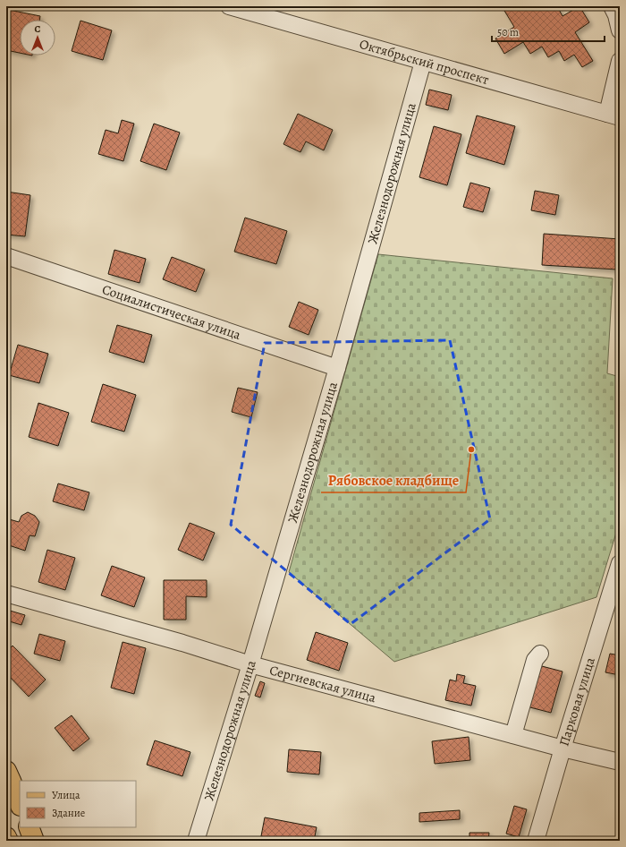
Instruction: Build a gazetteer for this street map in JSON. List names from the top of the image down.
{
  "streets": {
    "street": [
      "Октябрьский проспект",
      "Железнодорожная улица",
      "Социалистическая улица",
      "Сергиевская улица",
      "Парковая улица"
    ]
  },
  "crossings": [
    ["Октябрьский проспект", "Железнодорожная улица"],
    ["Железнодорожная улица", "Социалистическая улица"],
    ["Железнодорожная улица", "Сергиевская улица"],
    ["Сергиевская улица", "Парковая улица"]
  ],
  "places": ["Рябовское кладбище"],
  "legend": ["Улица", "Здание"],
  "scale_bar": "50 m",
  "north": "top"
}
